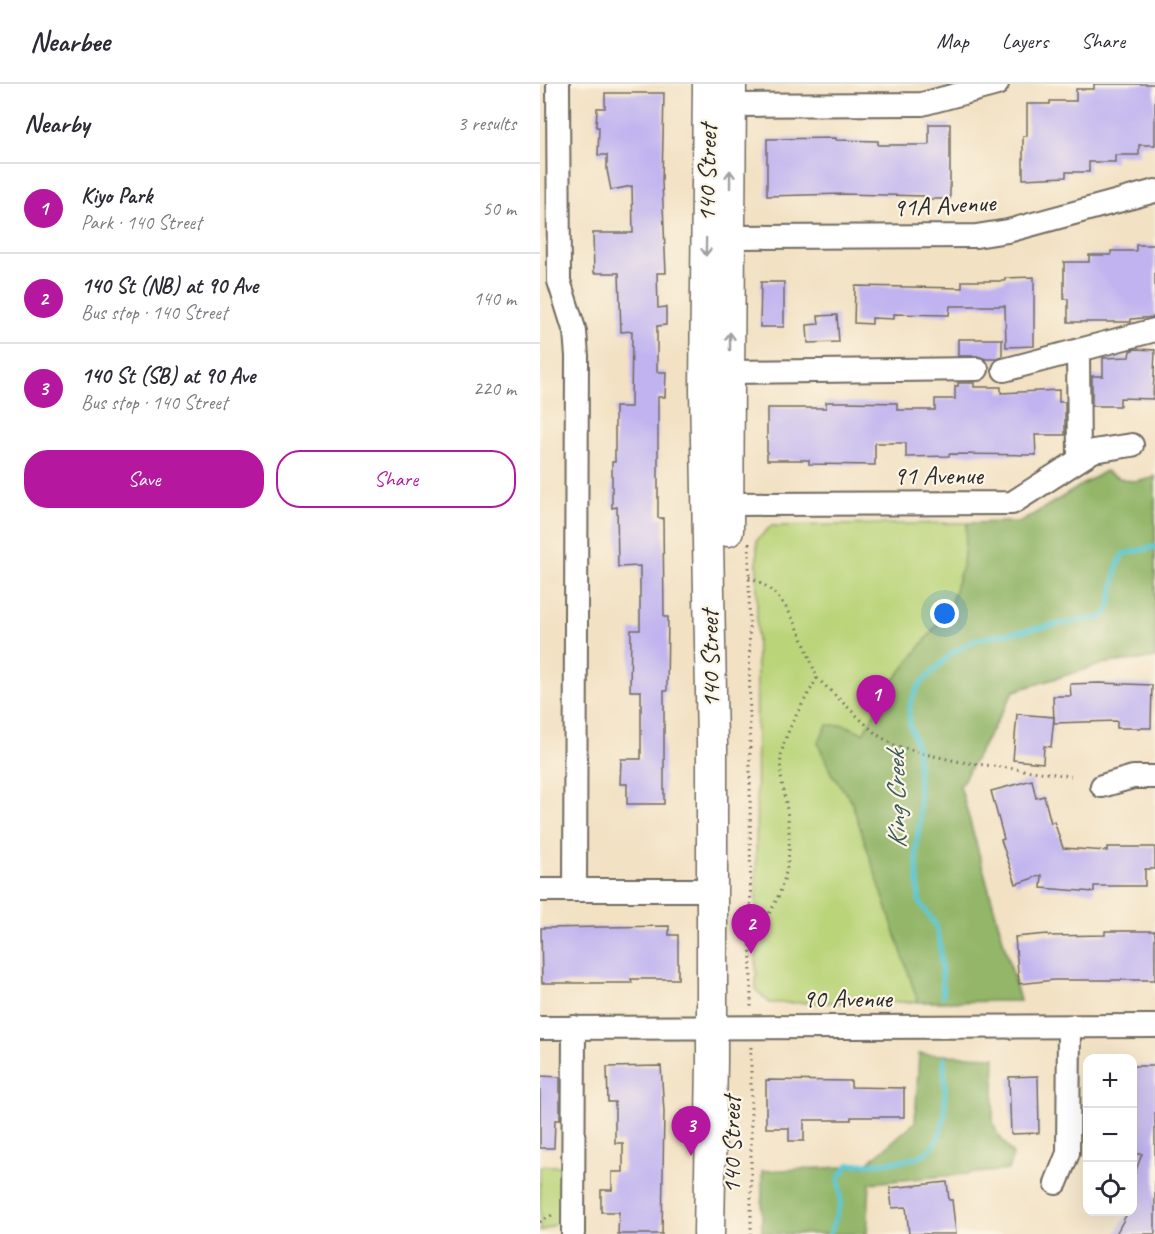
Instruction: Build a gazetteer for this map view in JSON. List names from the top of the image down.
{
  "streets": {
    "main road": ["140 Street"],
    "street": ["91A Avenue", "91 Avenue", "90 Avenue"]
  },
  "crossings": [
    ["140 Street", "91A Avenue"],
    ["140 Street", "91 Avenue"],
    ["140 Street", "90 Avenue"]
  ],
  "water": ["King Creek"],
  "page": {
    "header": "Nearbee",
    "nav": ["Map", "Layers", "Share"],
    "heading": ["Nearby", "3 results"],
    "list": [
      {
        "mark": "1",
        "name": "Kiyo Park",
        "note": "Park · 140 Street",
        "value": "50 m"
      },
      {
        "mark": "2",
        "name": "140 St (NB) at 90 Ave",
        "note": "Bus stop · 140 Street",
        "value": "140 m"
      },
      {
        "mark": "3",
        "name": "140 St (SB) at 90 Ave",
        "note": "Bus stop · 140 Street",
        "value": "220 m"
      }
    ],
    "buttons": ["Save", "Share"],
    "pins": ["1", "2", "3"],
    "map_buttons": ["+", "−"]
  }
}
